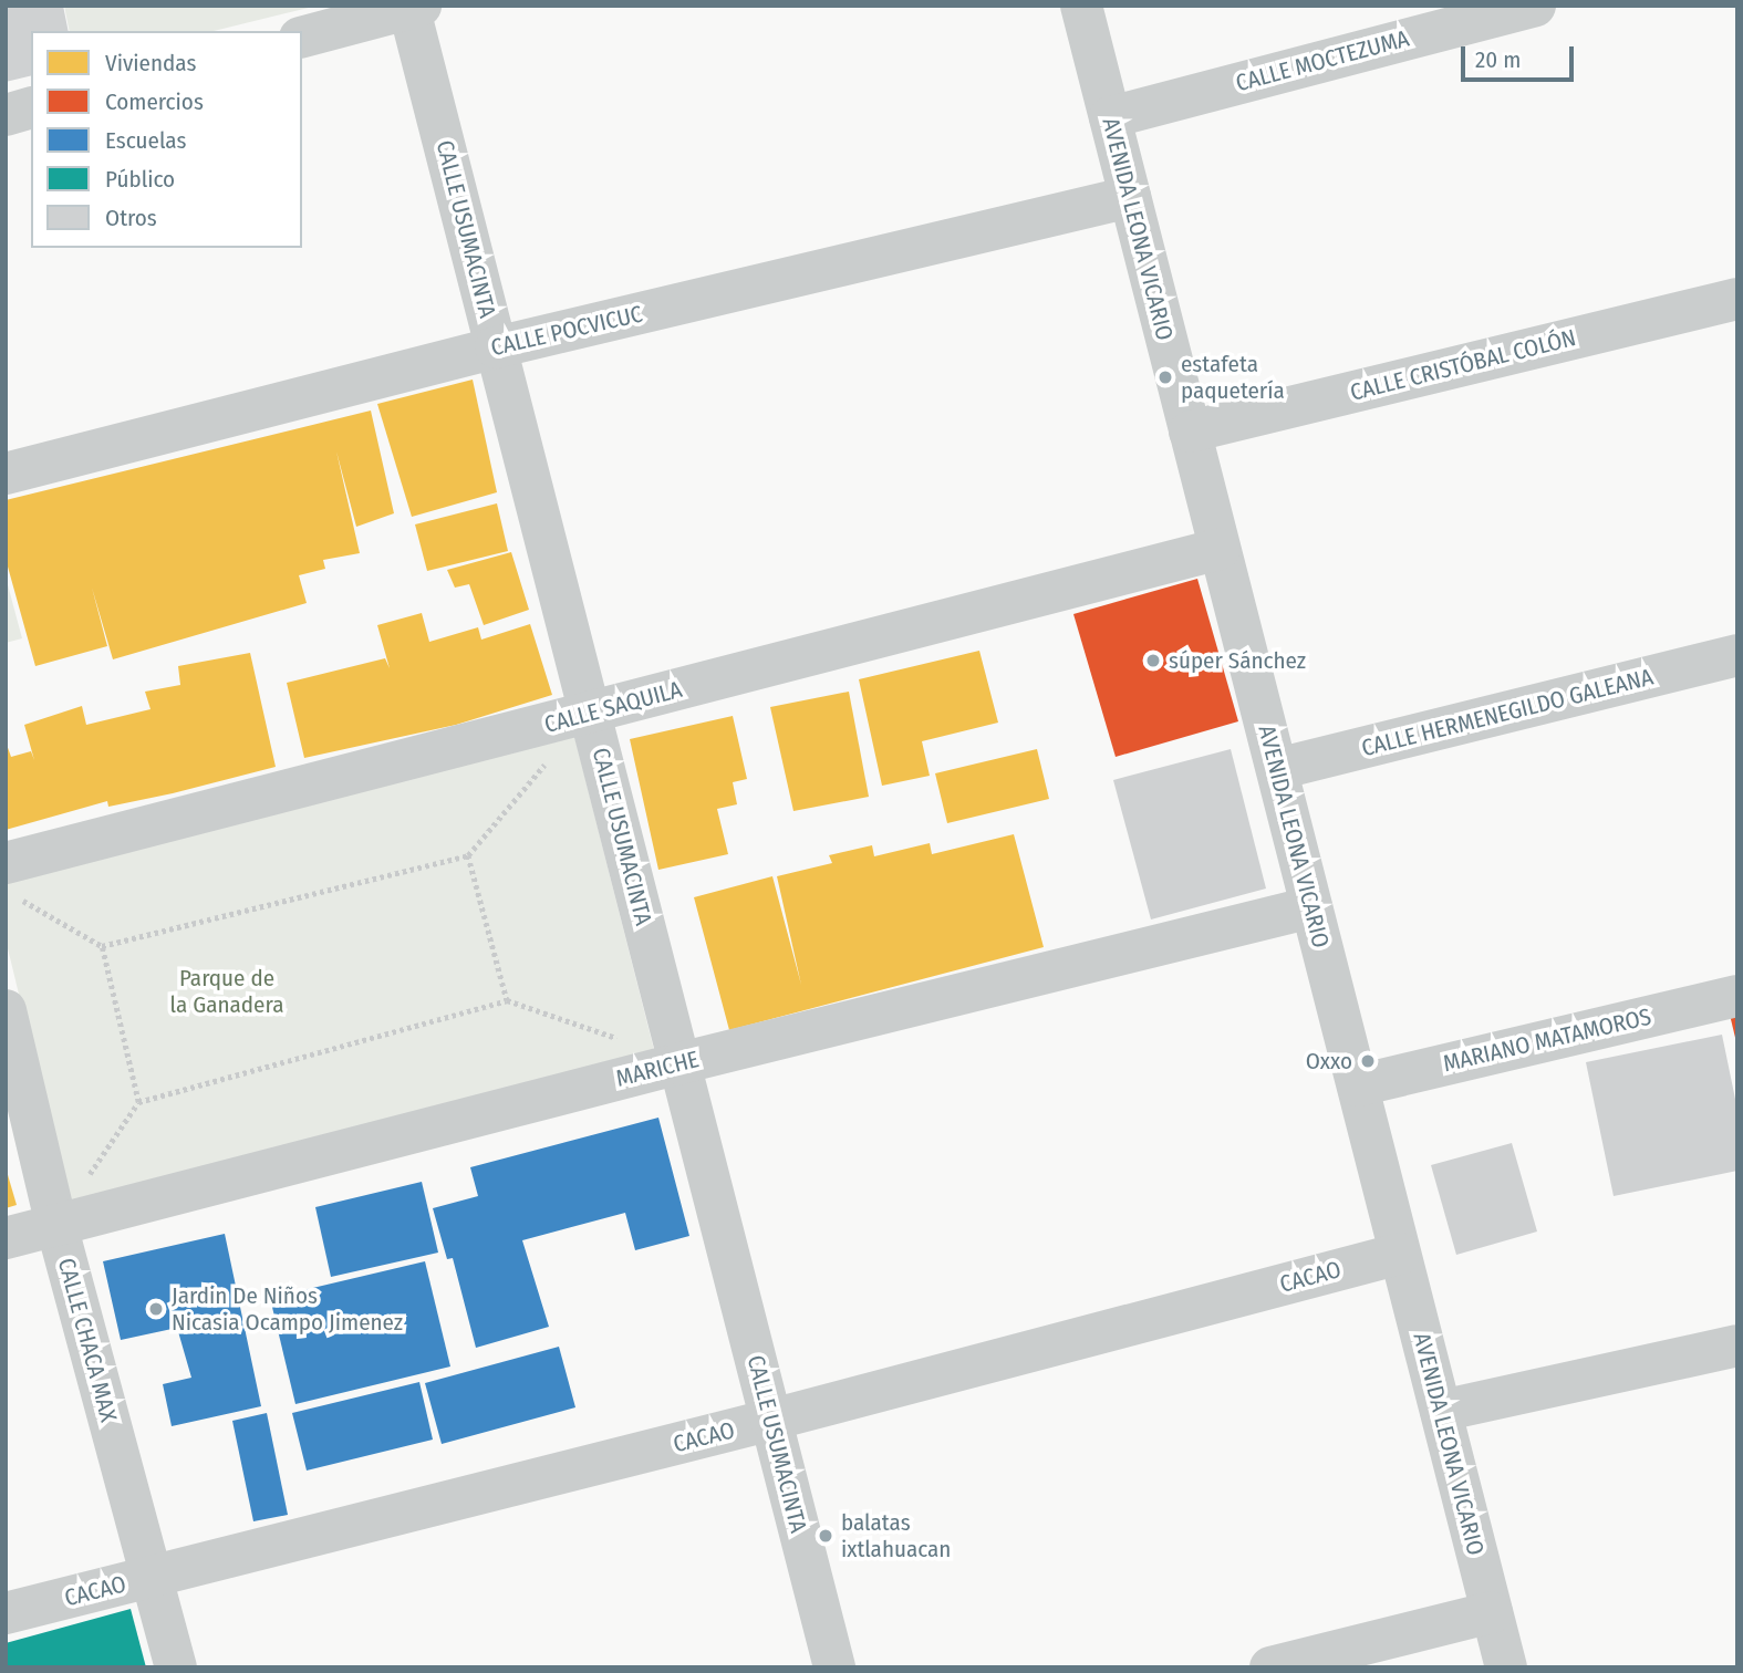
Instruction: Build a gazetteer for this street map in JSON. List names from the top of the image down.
{
  "streets": {
    "street": [
      "CALLE MOCTEZUMA",
      "CALLE USUMACINTA",
      "AVENIDA LEONA VICARIO",
      "CALLE POCVICUC",
      "CALLE CRISTÓBAL COLÓN",
      "CALLE SAQUILA",
      "CALLE HERMENEGILDO GALEANA",
      "MARIANO MATAMOROS",
      "MARICHE",
      "CACAO",
      "CALLE CHACA MAX"
    ]
  },
  "crossings": [
    ["CALLE MOCTEZUMA", "AVENIDA LEONA VICARIO"],
    ["CALLE USUMACINTA", "CALLE POCVICUC"],
    ["CALLE USUMACINTA", "CALLE SAQUILA"],
    ["CALLE USUMACINTA", "MARICHE"],
    ["CALLE USUMACINTA", "CACAO"],
    ["AVENIDA LEONA VICARIO", "CALLE POCVICUC"],
    ["AVENIDA LEONA VICARIO", "CALLE CRISTÓBAL COLÓN"],
    ["AVENIDA LEONA VICARIO", "CALLE SAQUILA"],
    ["AVENIDA LEONA VICARIO", "CALLE HERMENEGILDO GALEANA"],
    ["AVENIDA LEONA VICARIO", "MARIANO MATAMOROS"],
    ["AVENIDA LEONA VICARIO", "MARICHE"],
    ["AVENIDA LEONA VICARIO", "CACAO"],
    ["MARICHE", "CALLE CHACA MAX"],
    ["CACAO", "CALLE CHACA MAX"]
  ],
  "parks": ["Parque de la Ganadera"],
  "places": [
    "estafeta paquetería",
    "súper Sánchez",
    "Oxxo",
    "Jardin De Niños Nicasia Ocampo Jimenez",
    "balatas ixtlahuacan"
  ],
  "legend": [
    "Viviendas",
    "Comercios",
    "Escuelas",
    "Público",
    "Otros"
  ],
  "scale_bar": "20 m"
}
